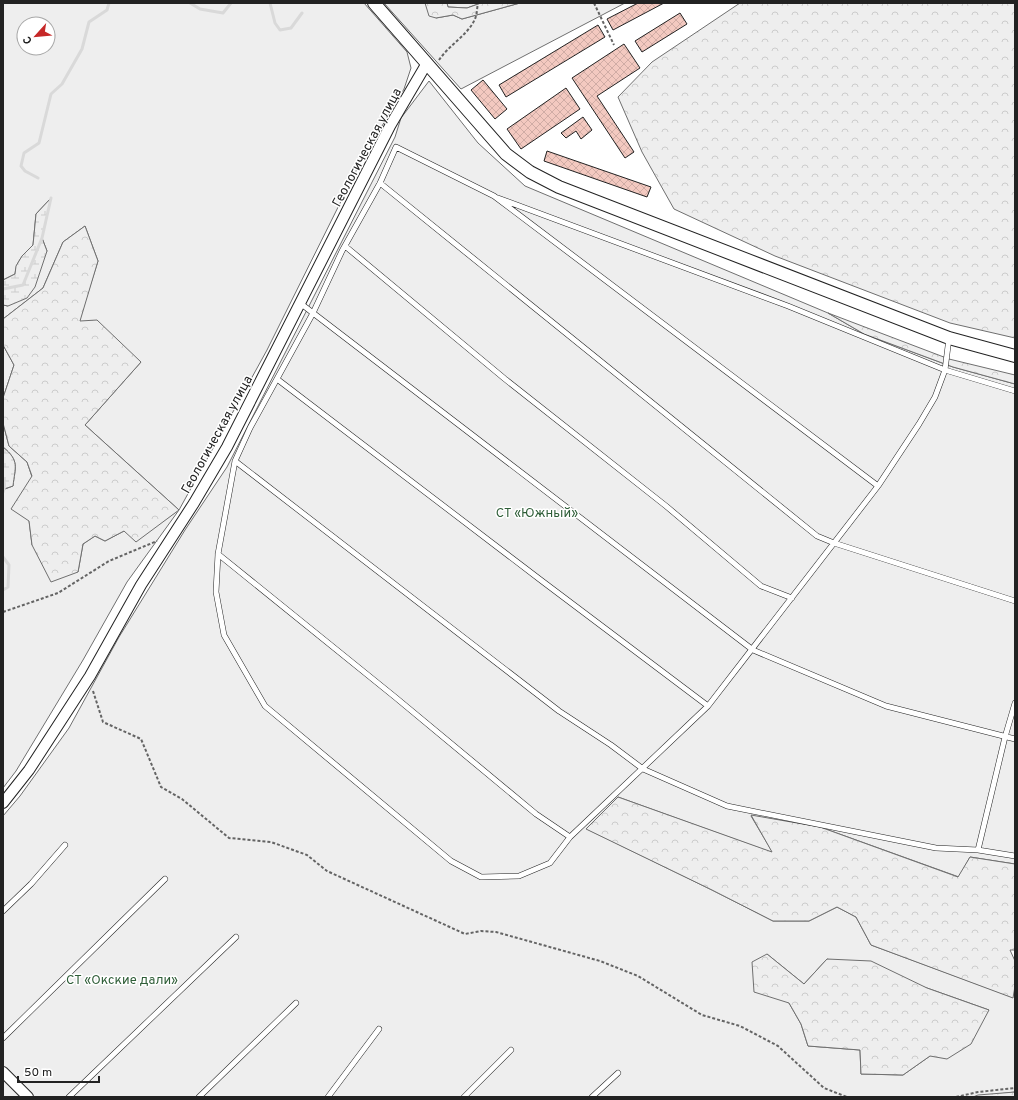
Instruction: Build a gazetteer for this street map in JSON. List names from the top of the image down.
{
  "streets": {
    "street": ["Геологическая улица"]
  },
  "parks": ["СТ «Южный»", "СТ «Окские дали»"],
  "scale_bar": "50 m",
  "north": "bottom left"
}
